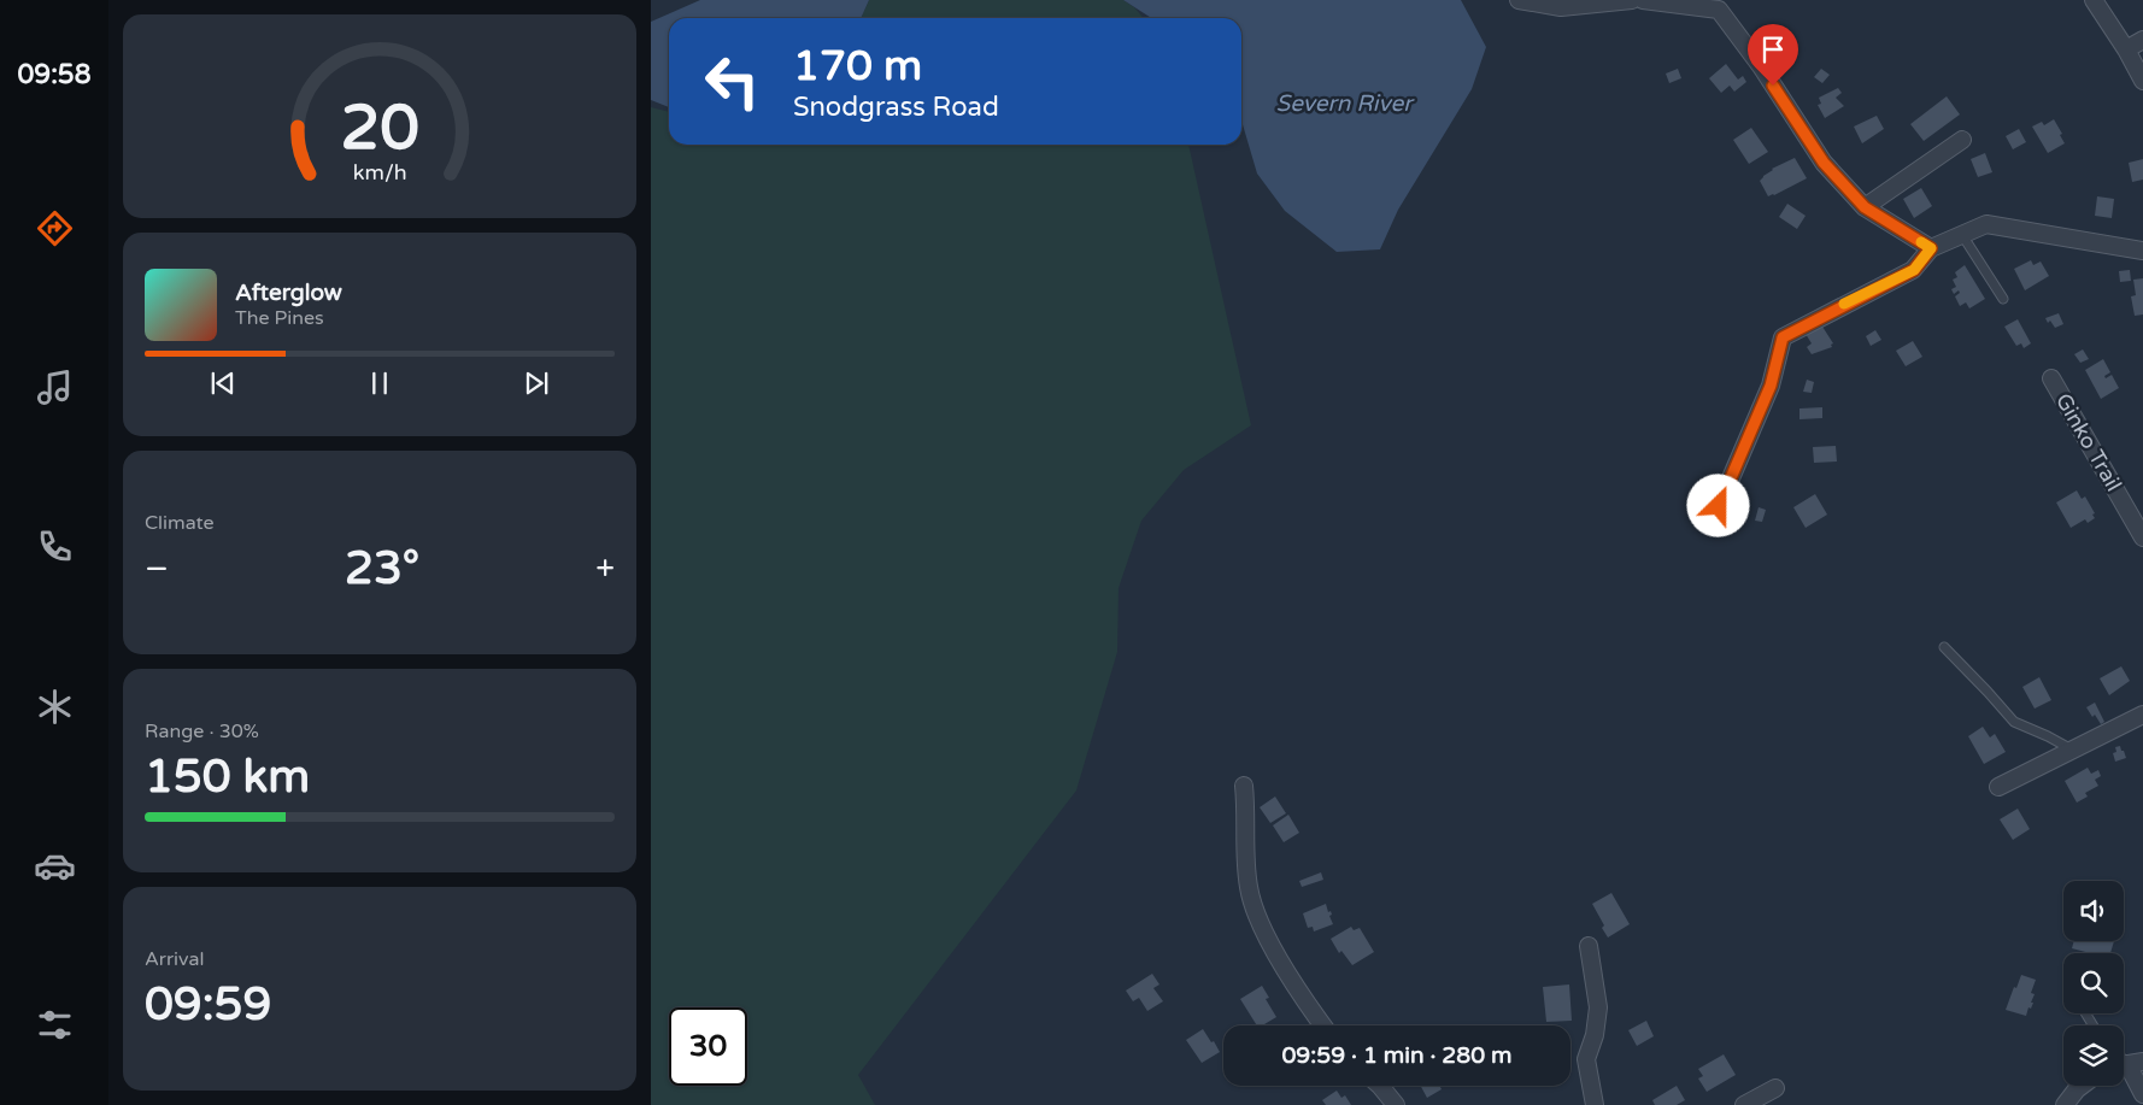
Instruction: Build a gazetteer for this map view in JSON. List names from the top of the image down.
{
  "streets": {
    "street": ["Ginko Trail"]
  },
  "water": ["Severn River"],
  "page": {
    "tabs": "09:58",
    "turn": ["170 m", "Snodgrass Road"],
    "song": ["Afterglow", "The Pines"],
    "tile": [
      "Climate",
      ["Range · 30%", "150 km"],
      ["Arrival", "09:59"]
    ],
    "heat": ["−", "23°", "+"],
    "limit": "30",
    "trip": "09:59 · 1 min · 280 m",
    "gauge": ["20", "km/h"]
  }
}
